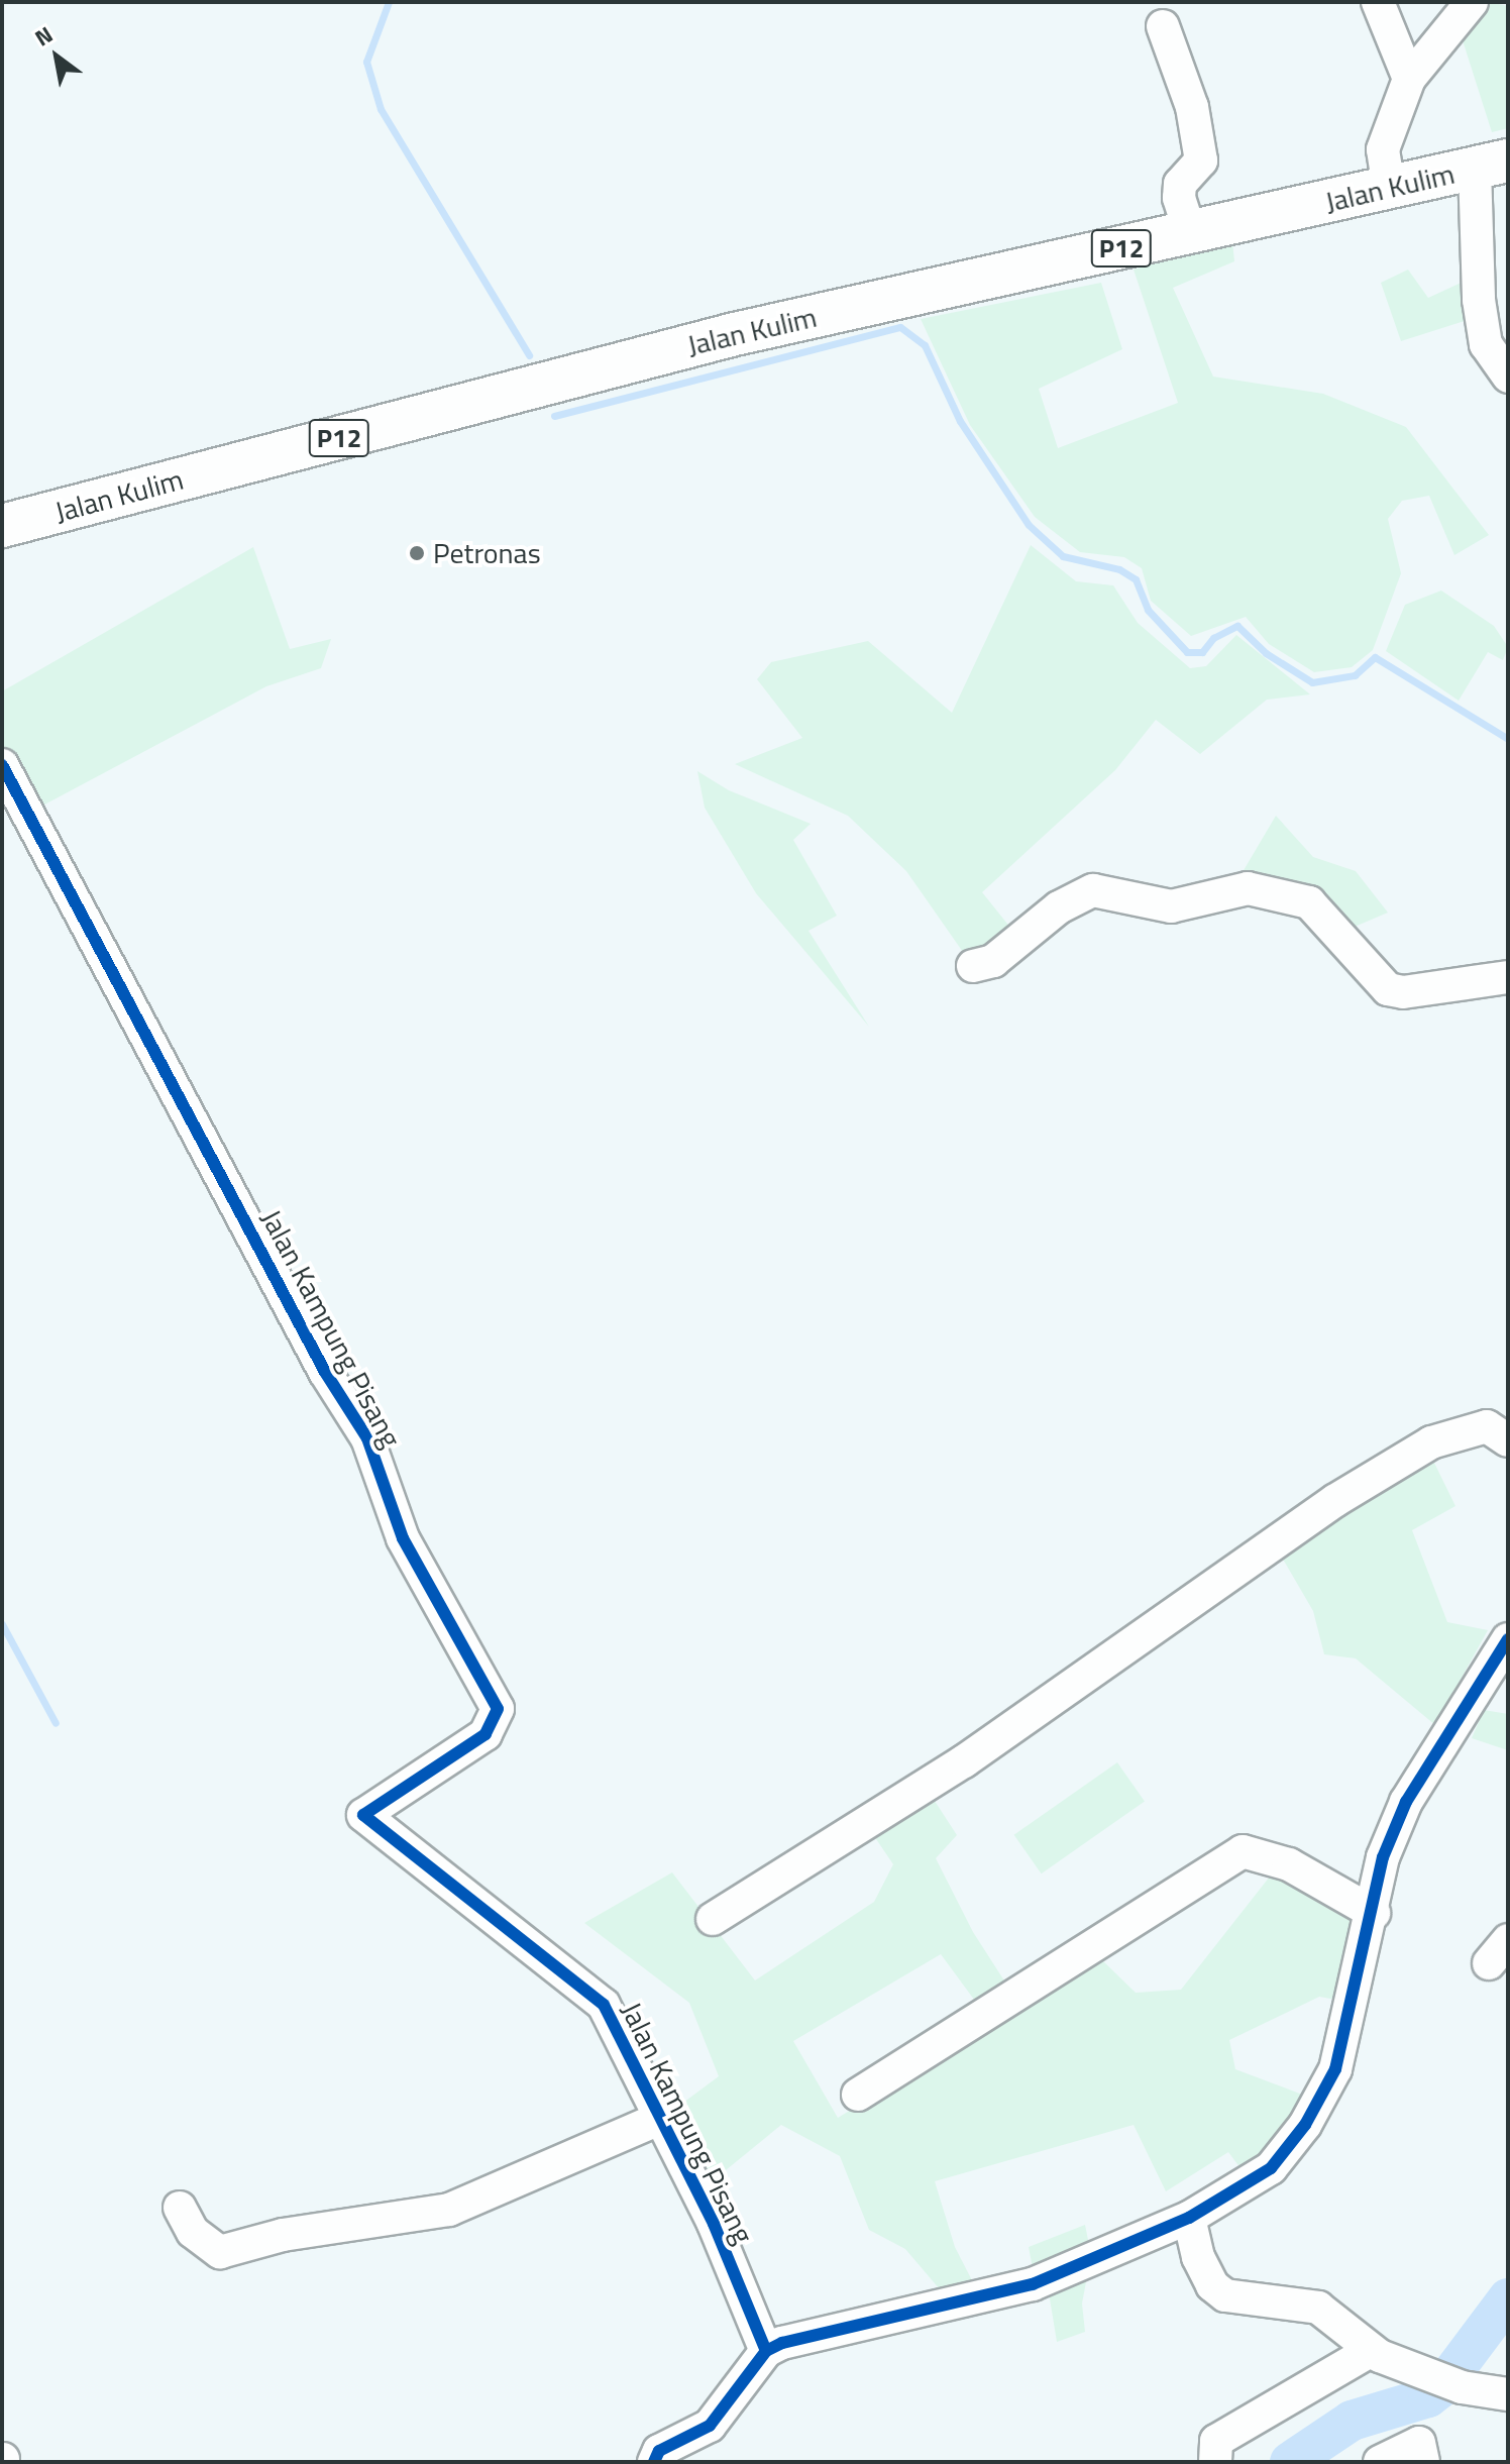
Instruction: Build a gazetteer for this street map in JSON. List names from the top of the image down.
{
  "streets": {
    "main road": ["Jalan Kulim", "P12"],
    "street": ["Jalan Kampung Pisang"]
  },
  "places": ["Petronas"],
  "north": "top left"
}
